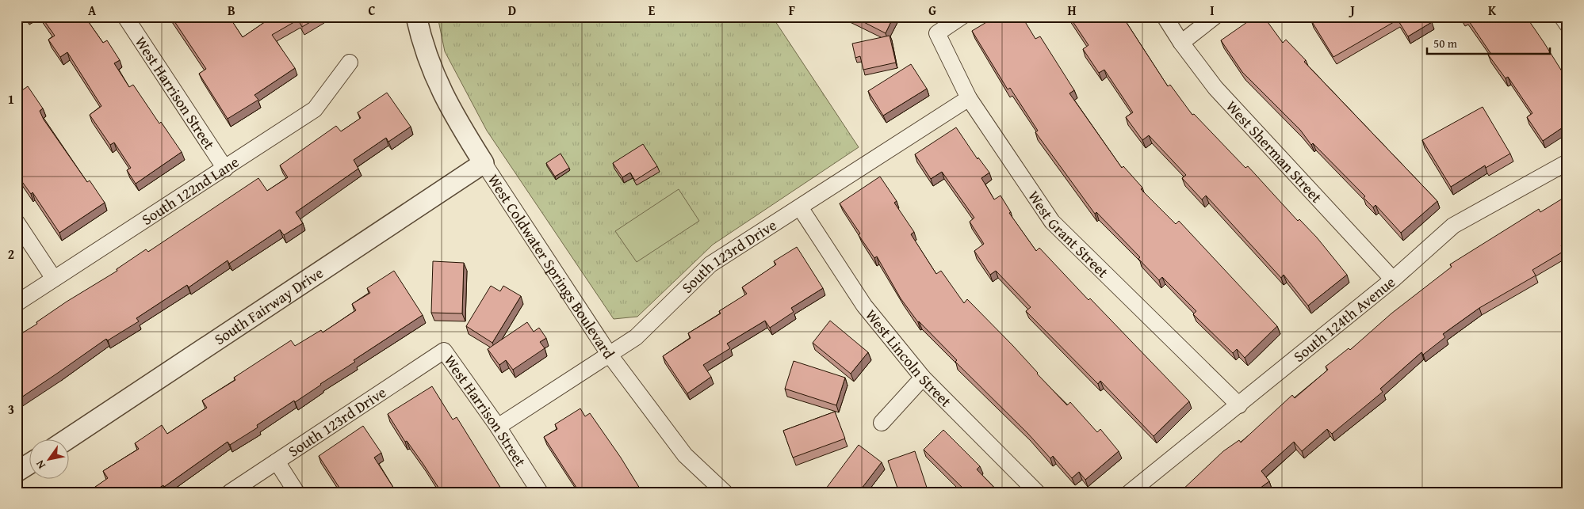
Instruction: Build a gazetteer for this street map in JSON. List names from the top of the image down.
{
  "streets": {
    "street": [
      "West Harrison Street",
      "West Sherman Street",
      "South 122nd Lane",
      "West Grant Street",
      "South 123rd Drive",
      "West Coldwater Springs Boulevard",
      "South Fairway Drive",
      "South 124th Avenue",
      "West Lincoln Street"
    ]
  },
  "crossings": [
    ["West Harrison Street", "South 122nd Lane"],
    ["West Harrison Street", "South 123rd Drive"],
    ["West Sherman Street", "South 124th Avenue"],
    ["West Grant Street", "South 123rd Drive"],
    ["West Grant Street", "South 124th Avenue"],
    ["South 123rd Drive", "West Coldwater Springs Boulevard"],
    ["South 123rd Drive", "West Lincoln Street"],
    ["West Coldwater Springs Boulevard", "South Fairway Drive"]
  ],
  "scale_bar": "50 m",
  "north": "bottom left",
  "grid": {
    "columns": [
      "A",
      "B",
      "C",
      "D",
      "E",
      "F",
      "G",
      "H",
      "I",
      "J",
      "K"
    ],
    "rows": ["1", "2", "3"]
  }
}
